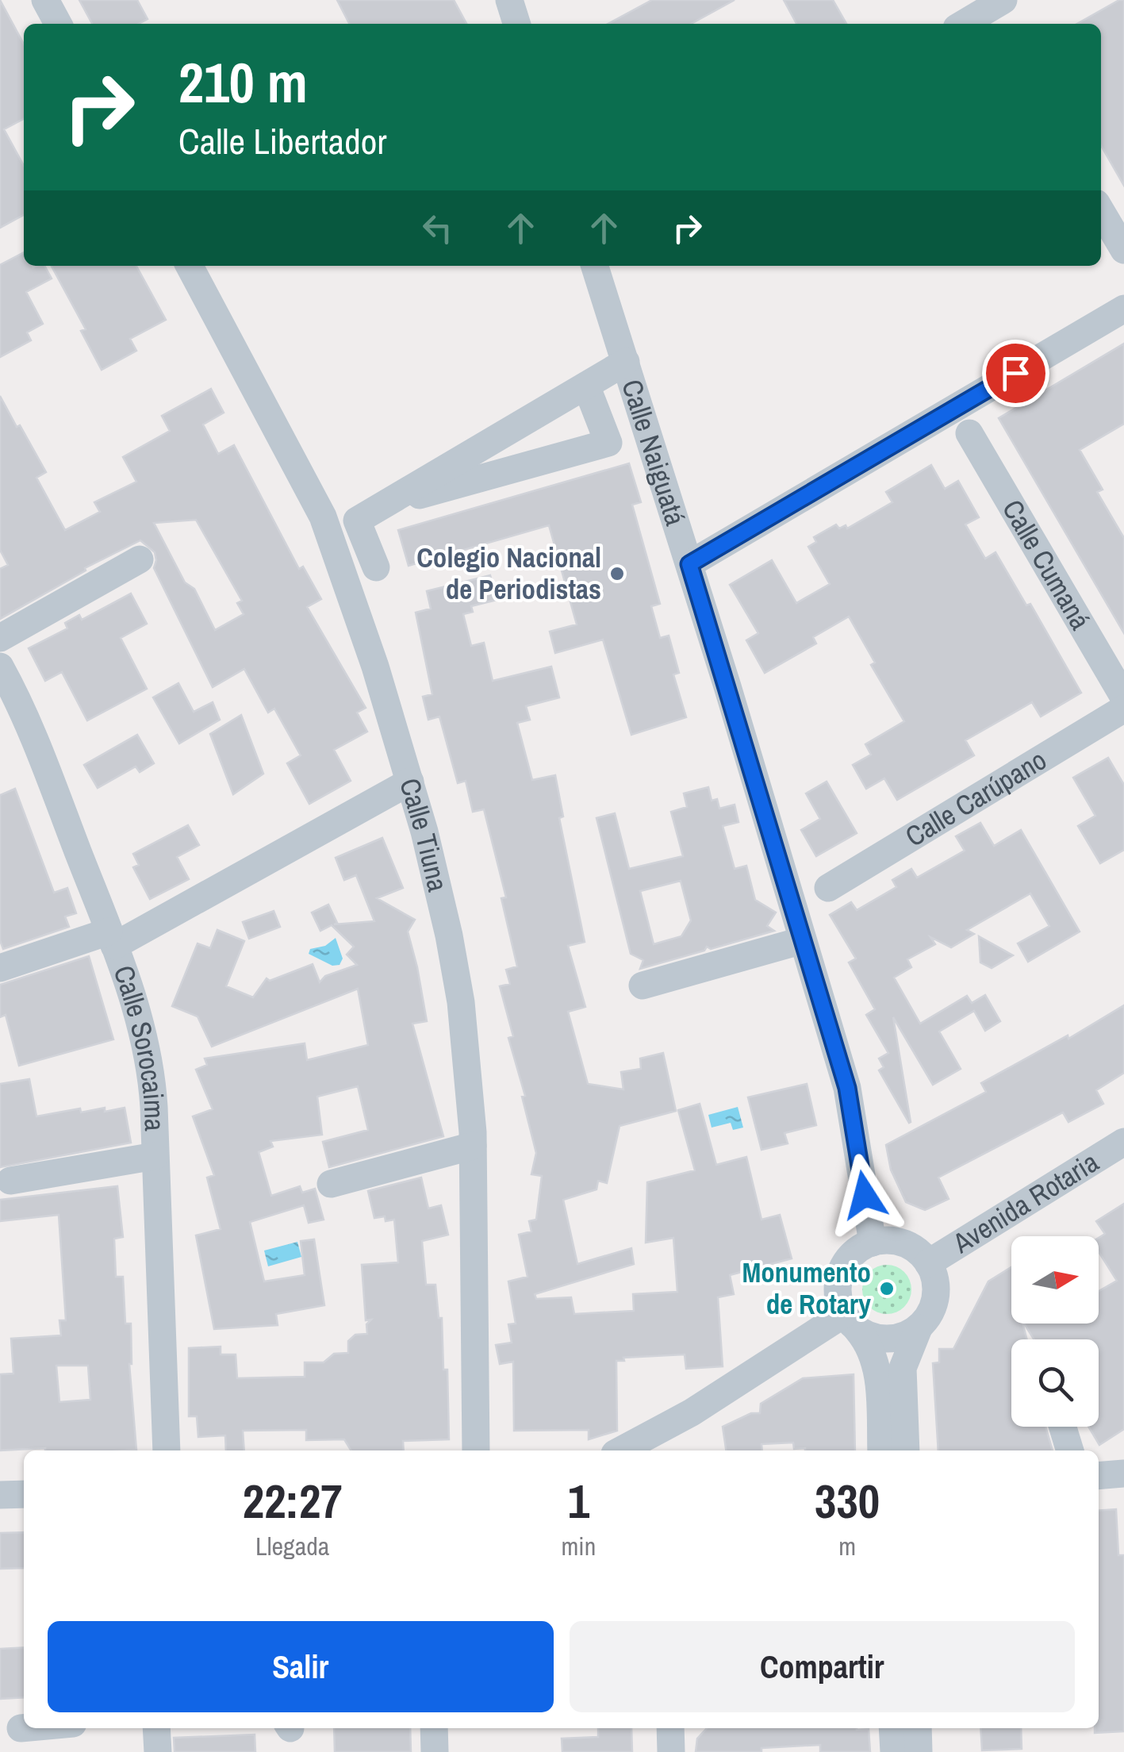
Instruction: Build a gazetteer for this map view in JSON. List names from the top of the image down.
{
  "streets": {
    "street": [
      "Calle Naiguatá",
      "Calle Cumaná",
      "Calle Carúpano",
      "Calle Tiuna",
      "Calle Sorocaima",
      "Avenida Rotaria"
    ]
  },
  "crossings": [
    ["Calle Naiguatá", "Avenida Rotaria"]
  ],
  "places": ["Colegio Nacional de Periodistas", "Monumento de Rotary"],
  "north": "right",
  "page": {
    "turn": ["210 m", "Calle Libertador"],
    "eta": [
      "22:27",
      "Llegada",
      "1",
      "min",
      "330",
      "m"
    ],
    "buttons": ["Salir", "Compartir"]
  }
}
